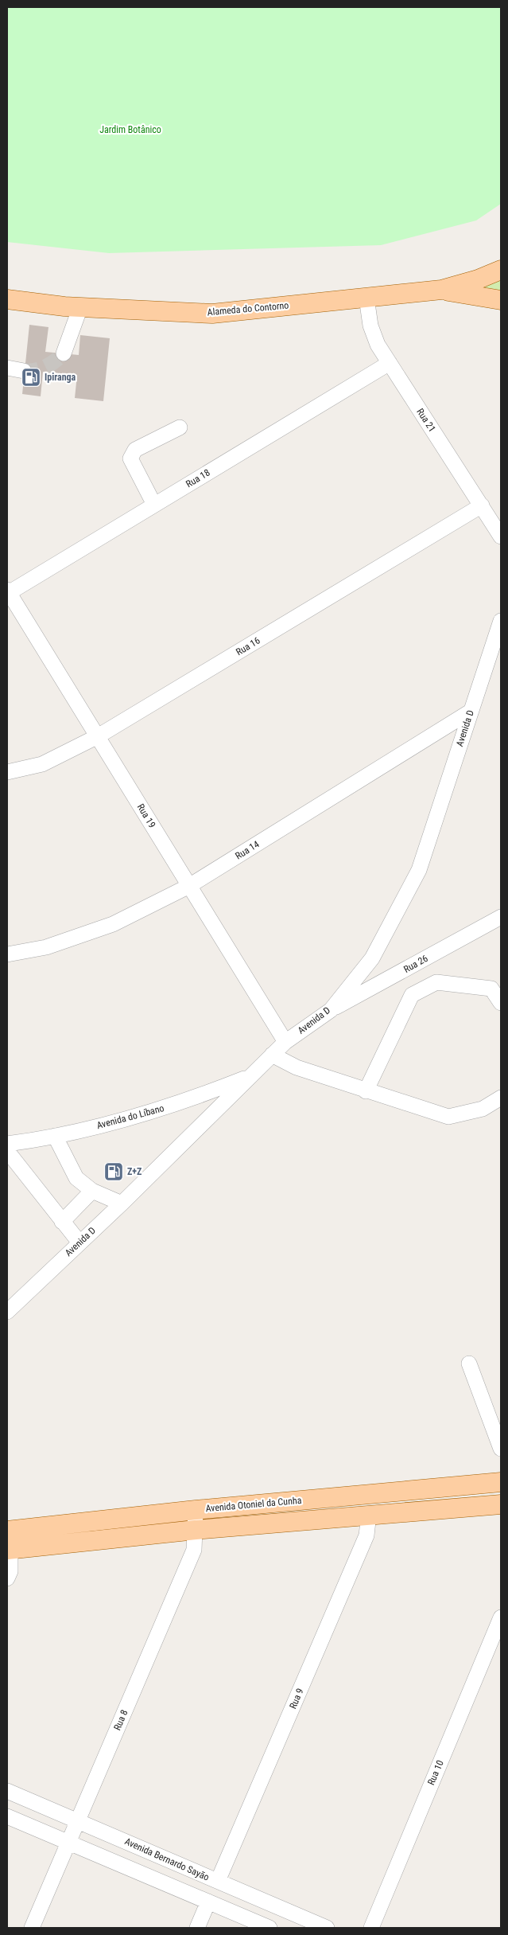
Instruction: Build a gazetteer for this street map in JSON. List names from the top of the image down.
{
  "streets": {
    "main road": ["Alameda do Contorno", "Avenida Otoniel da Cunha"],
    "street": [
      "Rua 21",
      "Rua 18",
      "Rua 16",
      "Avenida D",
      "Rua 19",
      "Rua 14",
      "Rua 26",
      "Avenida do Líbano",
      "Rua 9",
      "Rua 8",
      "Rua 10",
      "Avenida Bernardo Sayão"
    ]
  },
  "crossings": [
    ["Alameda do Contorno", "Rua 21"],
    ["Rua 21", "Rua 18"],
    ["Rua 21", "Rua 16"],
    ["Rua 18", "Rua 19"],
    ["Rua 16", "Rua 19"],
    ["Avenida D", "Rua 19"],
    ["Avenida D", "Rua 14"],
    ["Avenida D", "Rua 26"],
    ["Avenida D", "Avenida do Líbano"],
    ["Rua 19", "Rua 14"],
    ["Avenida Otoniel da Cunha", "Rua 9"],
    ["Avenida Otoniel da Cunha", "Rua 8"],
    ["Rua 9", "Avenida Bernardo Sayão"],
    ["Rua 8", "Avenida Bernardo Sayão"]
  ],
  "parks": ["Jardim Botânico"],
  "places": {
    "fuel station": ["Ipiranga", "Z+Z"]
  }
}
